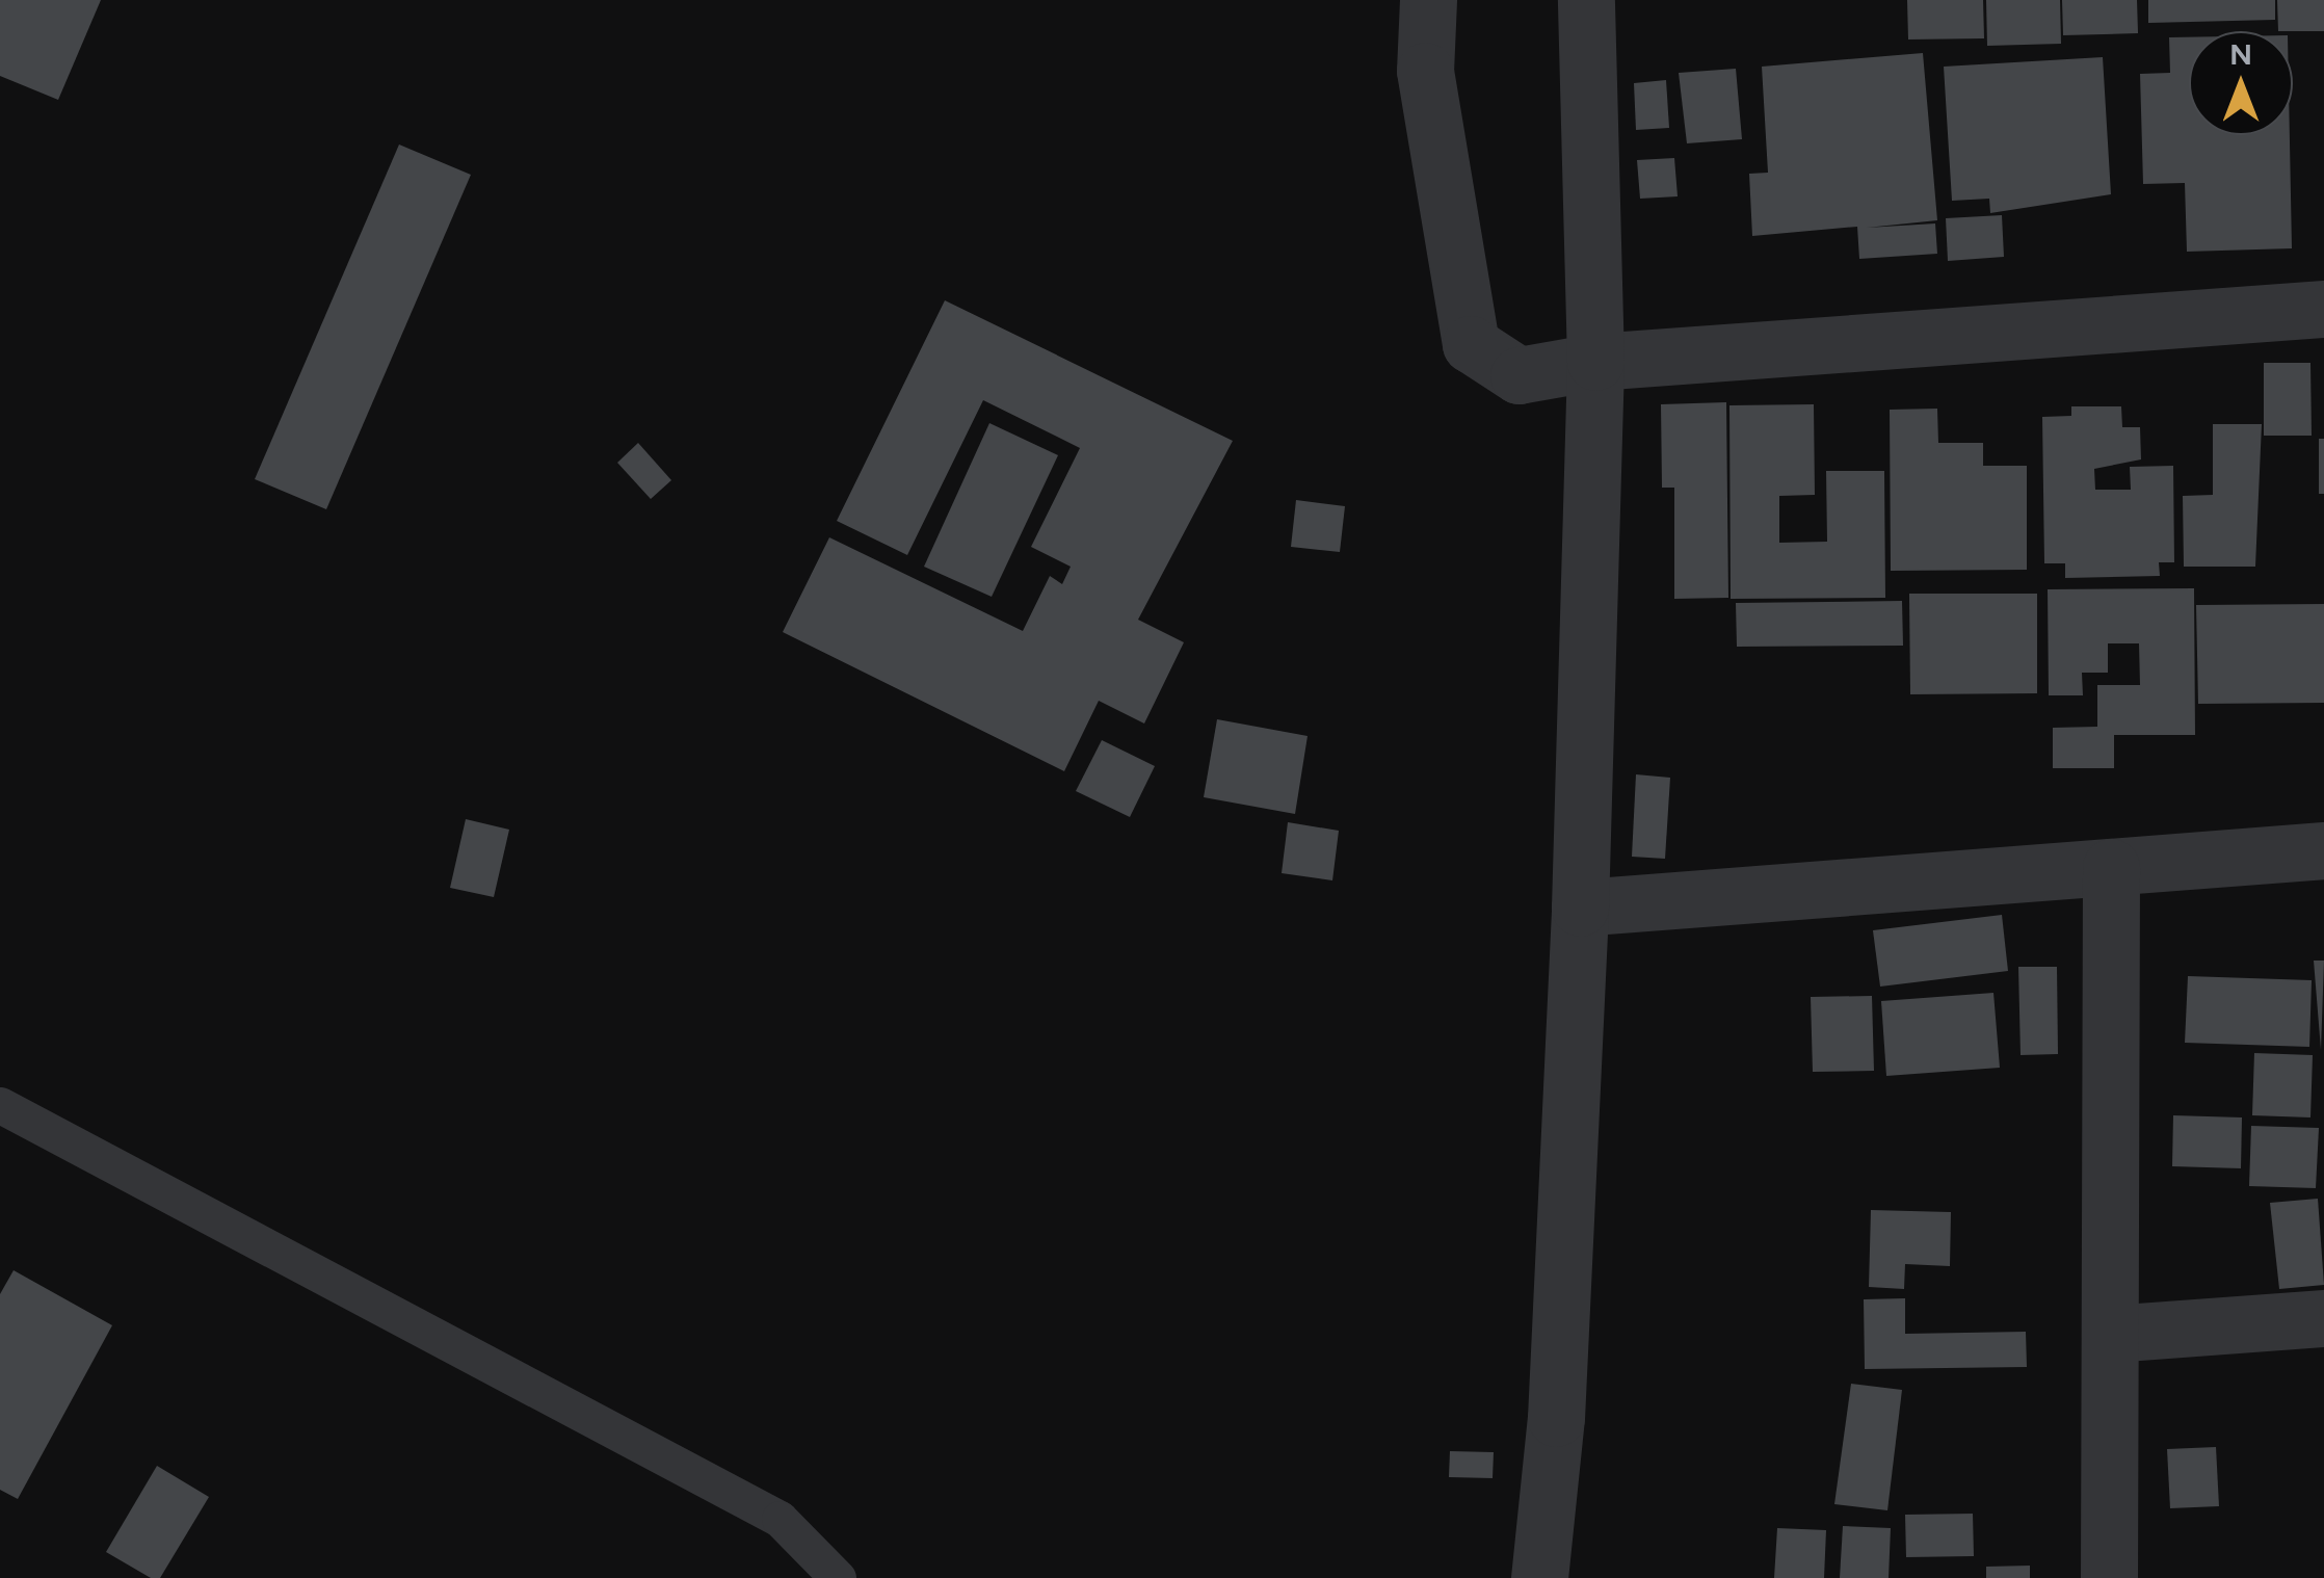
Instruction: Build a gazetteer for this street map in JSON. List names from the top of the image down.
{
  "north": "top"
}
